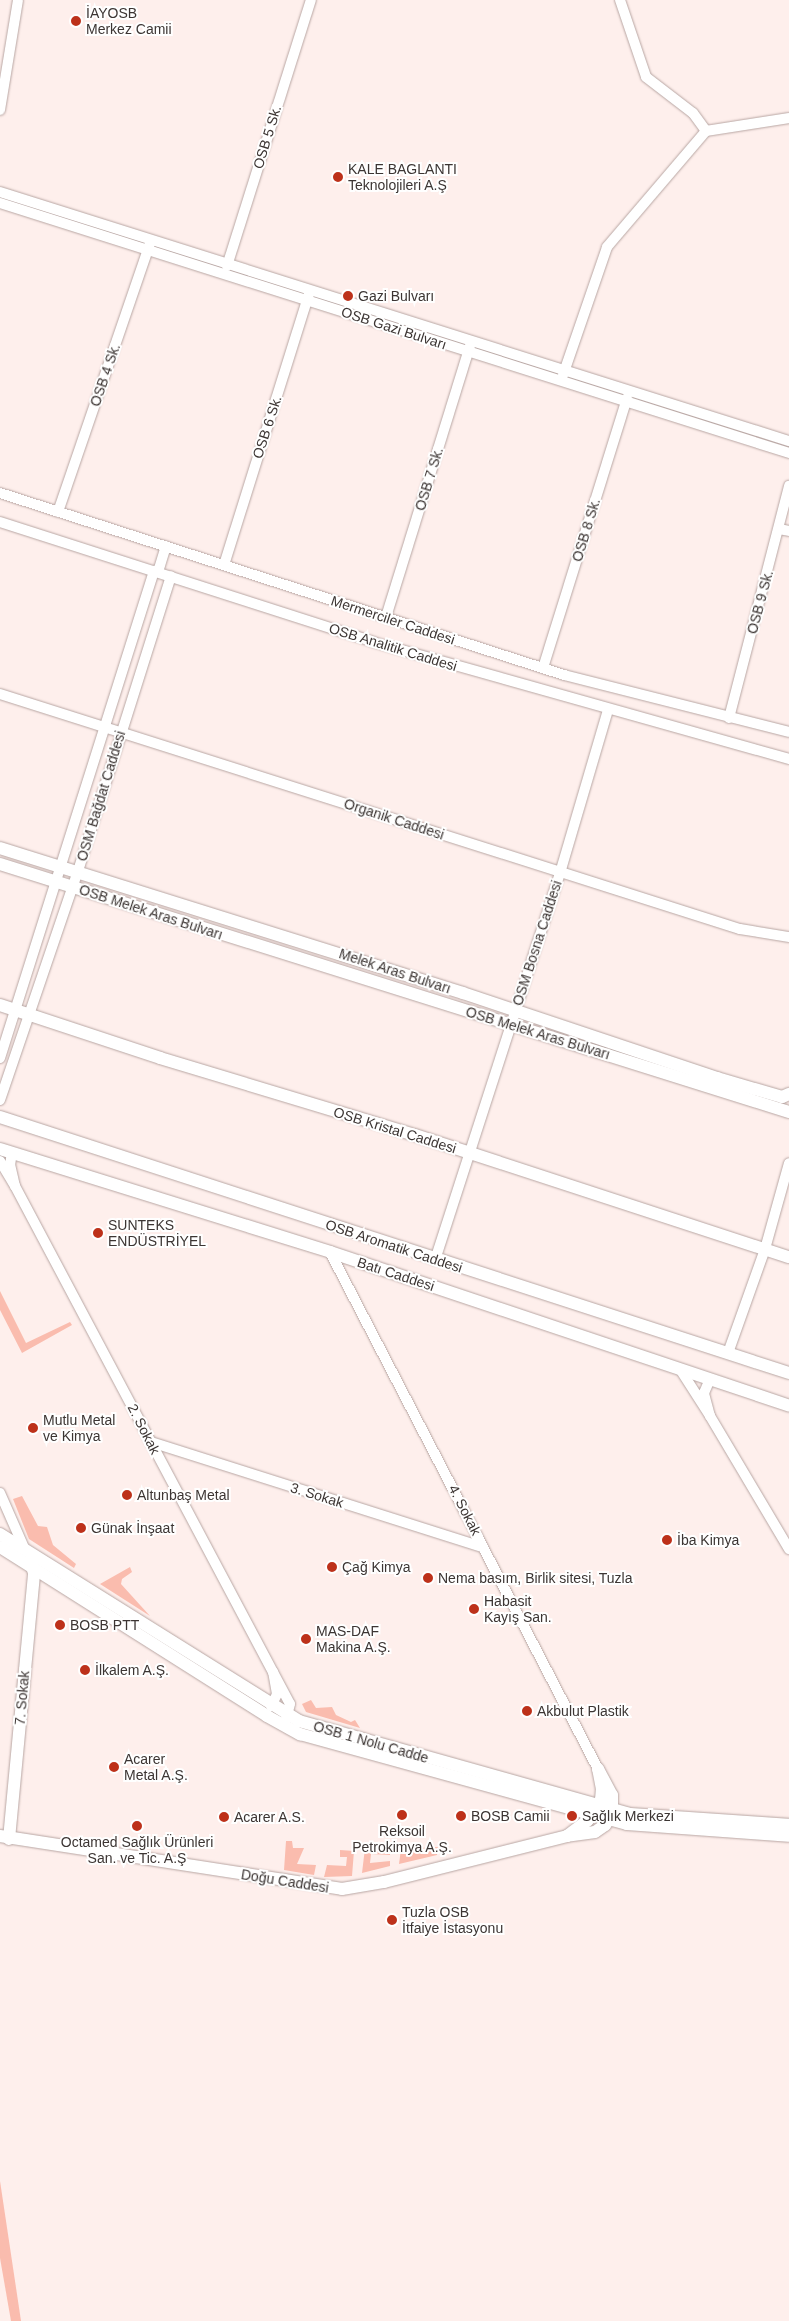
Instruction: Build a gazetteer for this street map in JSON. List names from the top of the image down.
{
  "streets": {
    "street": [
      "OSB 5 Sk.",
      "OSB Gazi Bulvarı",
      "OSB 4 Sk.",
      "OSB 6 Sk.",
      "OSB 7 Sk.",
      "OSB 8 Sk.",
      "OSB 9 Sk.",
      "Mermerciler Caddesi",
      "OSB Analitik Caddesi",
      "OSM Bağdat Caddesi",
      "Organik Caddesi",
      "OSB Melek Aras Bulvarı",
      "OSM Bosna Caddesi",
      "Melek Aras Bulvarı",
      "OSB Kristal Caddesi",
      "OSB Aromatik Caddesi",
      "Batı Caddesi",
      "2. Sokak",
      "3. Sokak",
      "4. Sokak",
      "7. Sokak",
      "OSB 1 Nolu Cadde",
      "Doğu Caddesi"
    ]
  },
  "crossings": [
    ["OSB 5 Sk.", "OSB Gazi Bulvarı"],
    ["OSB Gazi Bulvarı", "OSB 4 Sk."],
    ["OSB Gazi Bulvarı", "OSB 6 Sk."],
    ["OSB Gazi Bulvarı", "OSB 7 Sk."],
    ["OSB Gazi Bulvarı", "OSB 8 Sk."],
    ["OSB 4 Sk.", "Mermerciler Caddesi"],
    ["OSB 6 Sk.", "Mermerciler Caddesi"],
    ["OSB 7 Sk.", "Mermerciler Caddesi"],
    ["OSB 8 Sk.", "Mermerciler Caddesi"],
    ["OSB 9 Sk.", "Mermerciler Caddesi"],
    ["Mermerciler Caddesi", "OSM Bağdat Caddesi"],
    ["OSB Analitik Caddesi", "OSM Bağdat Caddesi"],
    ["OSB Analitik Caddesi", "OSM Bosna Caddesi"],
    ["OSM Bağdat Caddesi", "Organik Caddesi"],
    ["OSM Bağdat Caddesi", "OSB Melek Aras Bulvarı"],
    ["OSM Bağdat Caddesi", "Melek Aras Bulvarı"],
    ["OSM Bağdat Caddesi", "OSB Kristal Caddesi"],
    ["Organik Caddesi", "OSM Bosna Caddesi"],
    ["OSB Melek Aras Bulvarı", "OSM Bosna Caddesi"],
    ["OSM Bosna Caddesi", "Melek Aras Bulvarı"],
    ["OSM Bosna Caddesi", "OSB Kristal Caddesi"],
    ["OSM Bosna Caddesi", "OSB Aromatik Caddesi"],
    ["Batı Caddesi", "2. Sokak"],
    ["Batı Caddesi", "4. Sokak"],
    ["2. Sokak", "3. Sokak"],
    ["2. Sokak", "OSB 1 Nolu Cadde"],
    ["3. Sokak", "4. Sokak"],
    ["7. Sokak", "OSB 1 Nolu Cadde"],
    ["7. Sokak", "Doğu Caddesi"],
    ["OSB 1 Nolu Cadde", "Doğu Caddesi"]
  ],
  "places": [
    "İAYOSB Merkez Camii",
    "KALE BAGLANTI Teknolojileri A.Ş",
    "Gazi Bulvarı",
    "SUNTEKS ENDÜSTRİYEL",
    "Mutlu Metal ve Kimya",
    "Altunbaş Metal",
    "Günak İnşaat",
    "İba Kimya",
    "Çağ Kimya",
    "Nema basım, Birlik sitesi, Tuzla",
    "Habasit Kayış San.",
    "BOSB PTT",
    "MAS-DAF Makina A.Ş.",
    "İlkalem A.Ş.",
    "Akbulut Plastik",
    "Acarer Metal A.Ş.",
    "Reksoil Petrokimya A.Ş.",
    "BOSB Camii",
    "Sağlık Merkezi",
    "Acarer A.S.",
    "Octamed Sağlık Ürünleri San. ve Tic. A.Ş",
    "Tuzla OSB İtfaiye İstasyonu"
  ]
}
